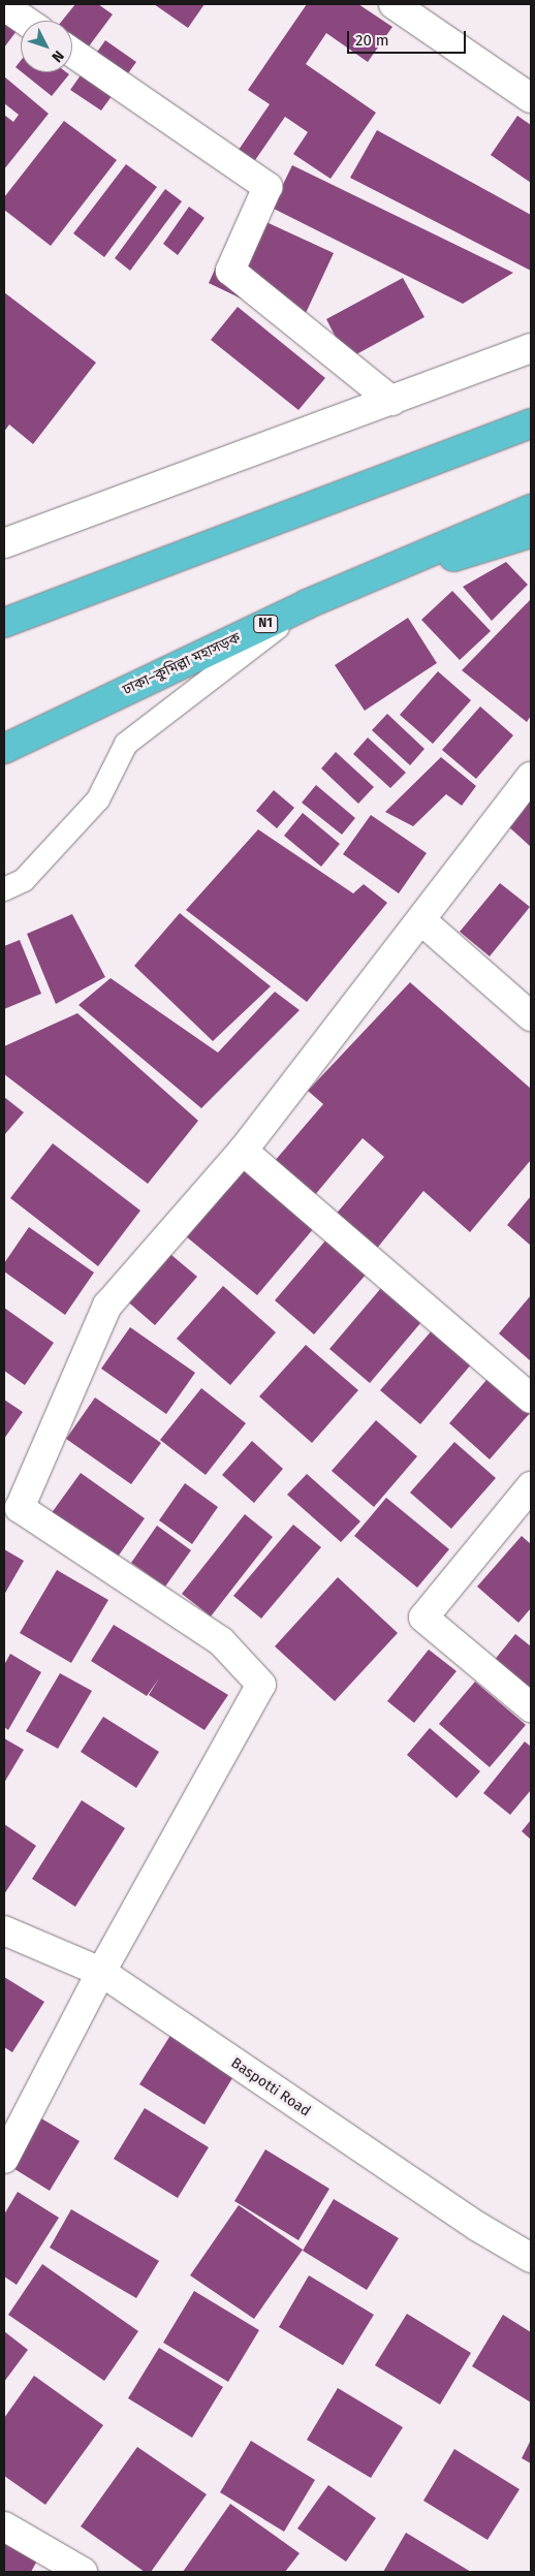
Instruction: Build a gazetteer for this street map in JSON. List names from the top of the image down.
{
  "streets": {
    "highway": ["N1", "ঢাকা–কুমিল্লা মহাসড়ক"],
    "street": ["Baspotti Road"]
  },
  "scale_bar": "20 m",
  "north": "bottom right"
}
